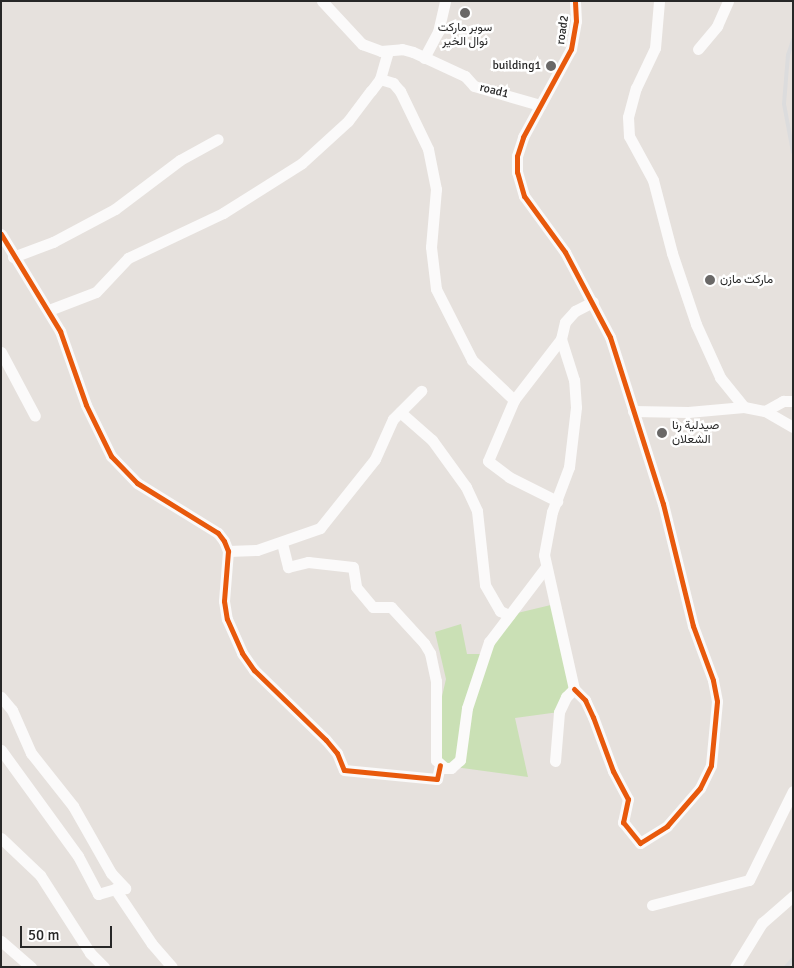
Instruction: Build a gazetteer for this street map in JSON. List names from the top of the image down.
{
  "streets": {
    "street": ["road2", "road1"]
  },
  "crossings": [
    ["road2", "road1"]
  ],
  "places": [
    "سوبر ماركت نوال الخير",
    "building1",
    "ماركت مازن",
    "صيدلية رنا الشعلان"
  ],
  "scale_bar": "50 m"
}
